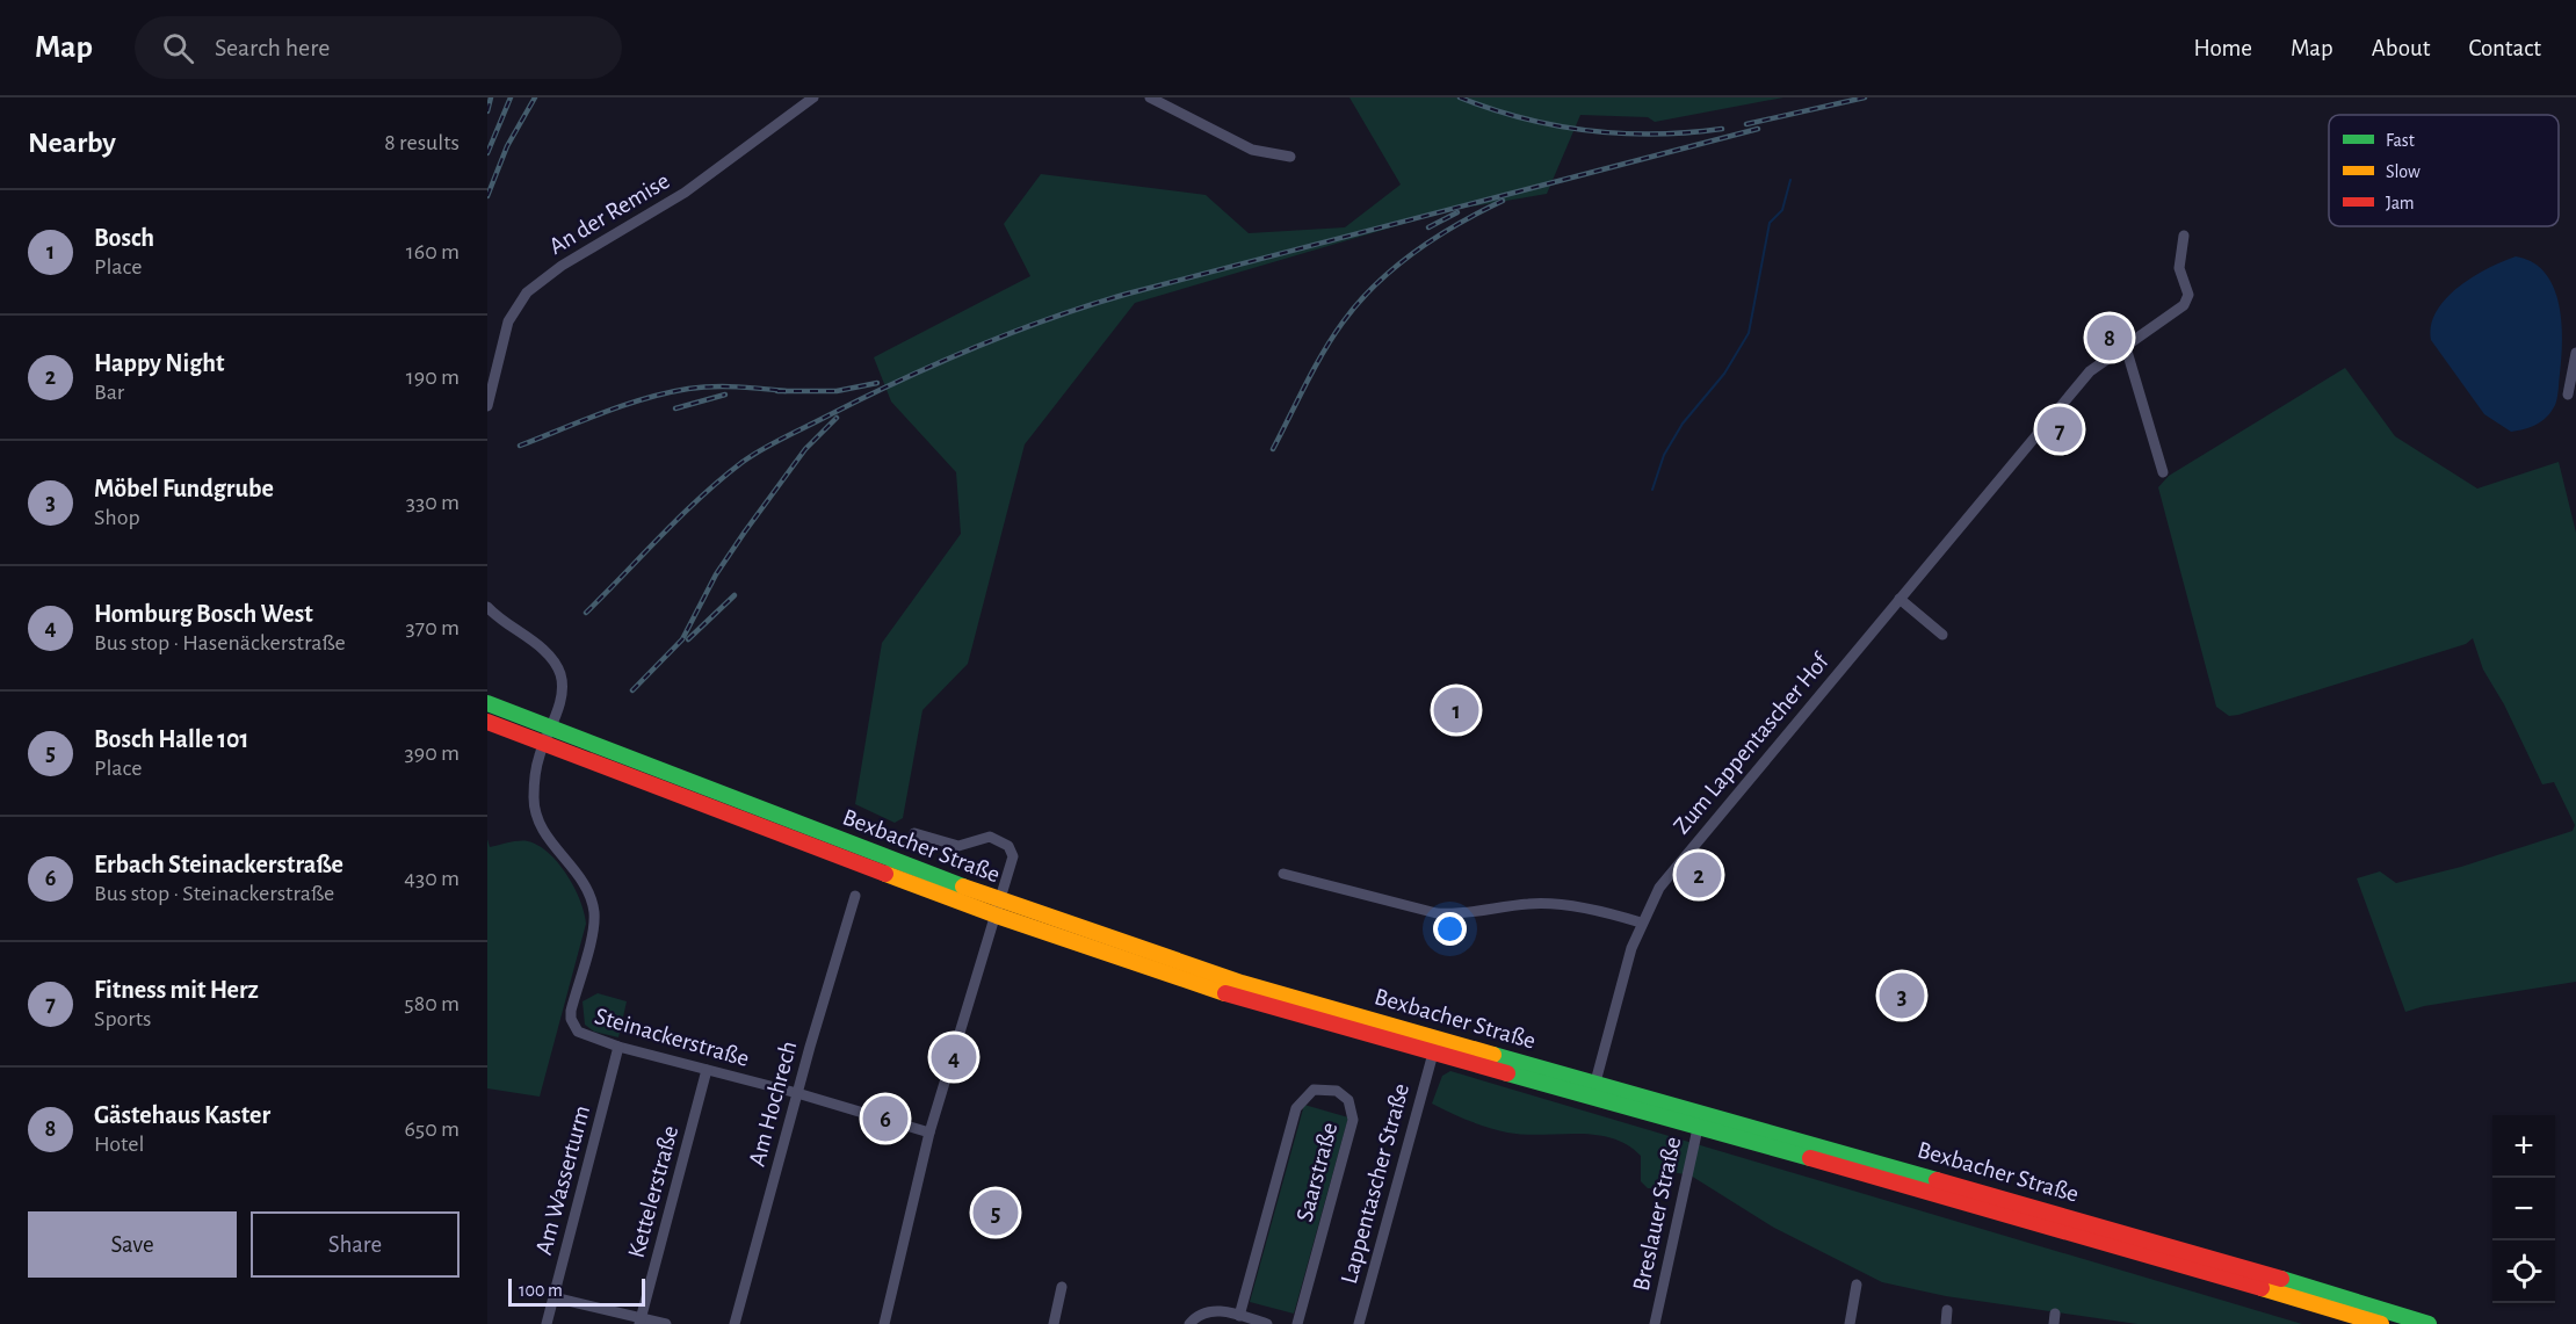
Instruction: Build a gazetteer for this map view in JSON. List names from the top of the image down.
{
  "streets": {
    "main road": ["Bexbacher Straße"],
    "street": [
      "An der Remise",
      "Zum Lappentascher Hof",
      "Steinackerstraße",
      "Am Hochrech",
      "Saarstraße",
      "Am Wasserturm",
      "Lappentascher Straße",
      "Kettelerstraße",
      "Breslauer Straße"
    ]
  },
  "crossings": [
    ["Zum Lappentascher Hof", "Bexbacher Straße"],
    ["Bexbacher Straße", "Steinackerstraße"],
    ["Bexbacher Straße", "Lappentascher Straße"],
    ["Bexbacher Straße", "Breslauer Straße"],
    ["Steinackerstraße", "Am Hochrech"],
    ["Steinackerstraße", "Am Wasserturm"],
    ["Steinackerstraße", "Kettelerstraße"]
  ],
  "legend": ["Fast", "Slow", "Jam"],
  "scale_bar": "100 m",
  "page": {
    "header": "Map",
    "search": "Search here",
    "nav": [
      "Home",
      "Map",
      "About",
      "Contact"
    ],
    "heading": ["Nearby", "8 results"],
    "list": [
      {
        "mark": "1",
        "name": "Bosch",
        "note": "Place",
        "value": "160 m"
      },
      {
        "mark": "2",
        "name": "Happy Night",
        "note": "Bar",
        "value": "190 m"
      },
      {
        "mark": "3",
        "name": "Möbel Fundgrube",
        "note": "Shop",
        "value": "330 m"
      },
      {
        "mark": "4",
        "name": "Homburg Bosch West",
        "note": "Bus stop · Hasenäckerstraße",
        "value": "370 m"
      },
      {
        "mark": "5",
        "name": "Bosch Halle 101",
        "note": "Place",
        "value": "390 m"
      },
      {
        "mark": "6",
        "name": "Erbach Steinackerstraße",
        "note": "Bus stop · Steinackerstraße",
        "value": "430 m"
      },
      {
        "mark": "7",
        "name": "Fitness mit Herz",
        "note": "Sports",
        "value": "580 m"
      },
      {
        "mark": "8",
        "name": "Gästehaus Kaster",
        "note": "Hotel",
        "value": "650 m"
      }
    ],
    "pins": [
      "8",
      "7",
      "1",
      "2",
      "3",
      "4",
      "6",
      "5"
    ],
    "map_buttons": ["+", "−"],
    "buttons": ["Save", "Share"],
    "scale": "100 m"
  }
}
